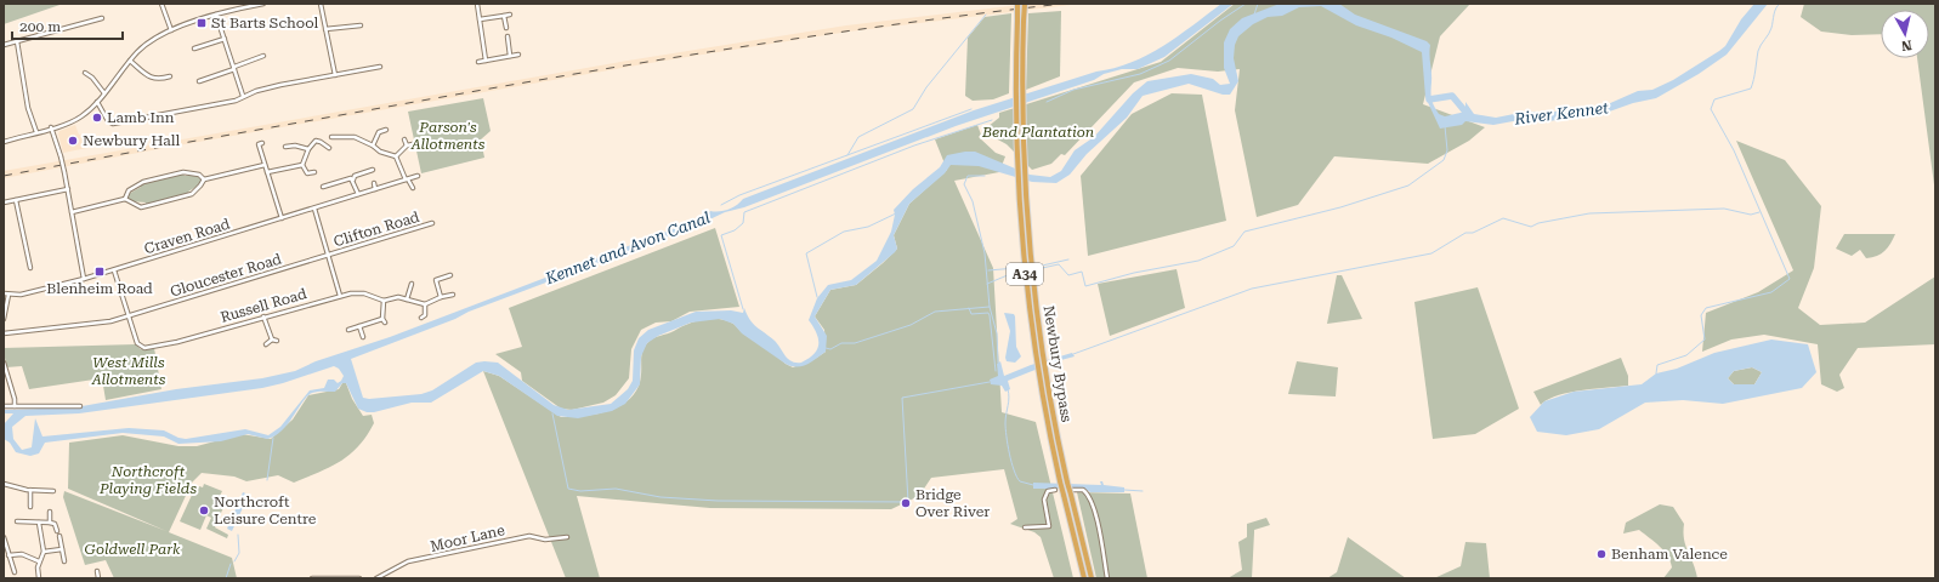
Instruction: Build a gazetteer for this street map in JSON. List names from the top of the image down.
{
  "streets": {
    "highway": ["A34", "Newbury Bypass"],
    "street": [
      "Clifton Road",
      "Craven Road",
      "Gloucester Road",
      "Russell Road",
      "Moor Lane"
    ]
  },
  "crossings": [
    ["Clifton Road", "Gloucester Road"],
    ["Gloucester Road", "Russell Road"]
  ],
  "water": ["River Kennet", "Kennet and Avon Canal"],
  "parks": [
    "Parson's Allotments",
    "Bend Plantation",
    "West Mills Allotments",
    "Northcroft Playing Fields",
    "Goldwell Park"
  ],
  "places": {
    "transit": ["St Barts School", "Blenheim Road"],
    "other": [
      "Lamb Inn",
      "Newbury Hall",
      "Bridge Over River",
      "Northcroft Leisure Centre",
      "Benham Valence"
    ]
  },
  "scale_bar": "200 m",
  "north": "bottom"
}
